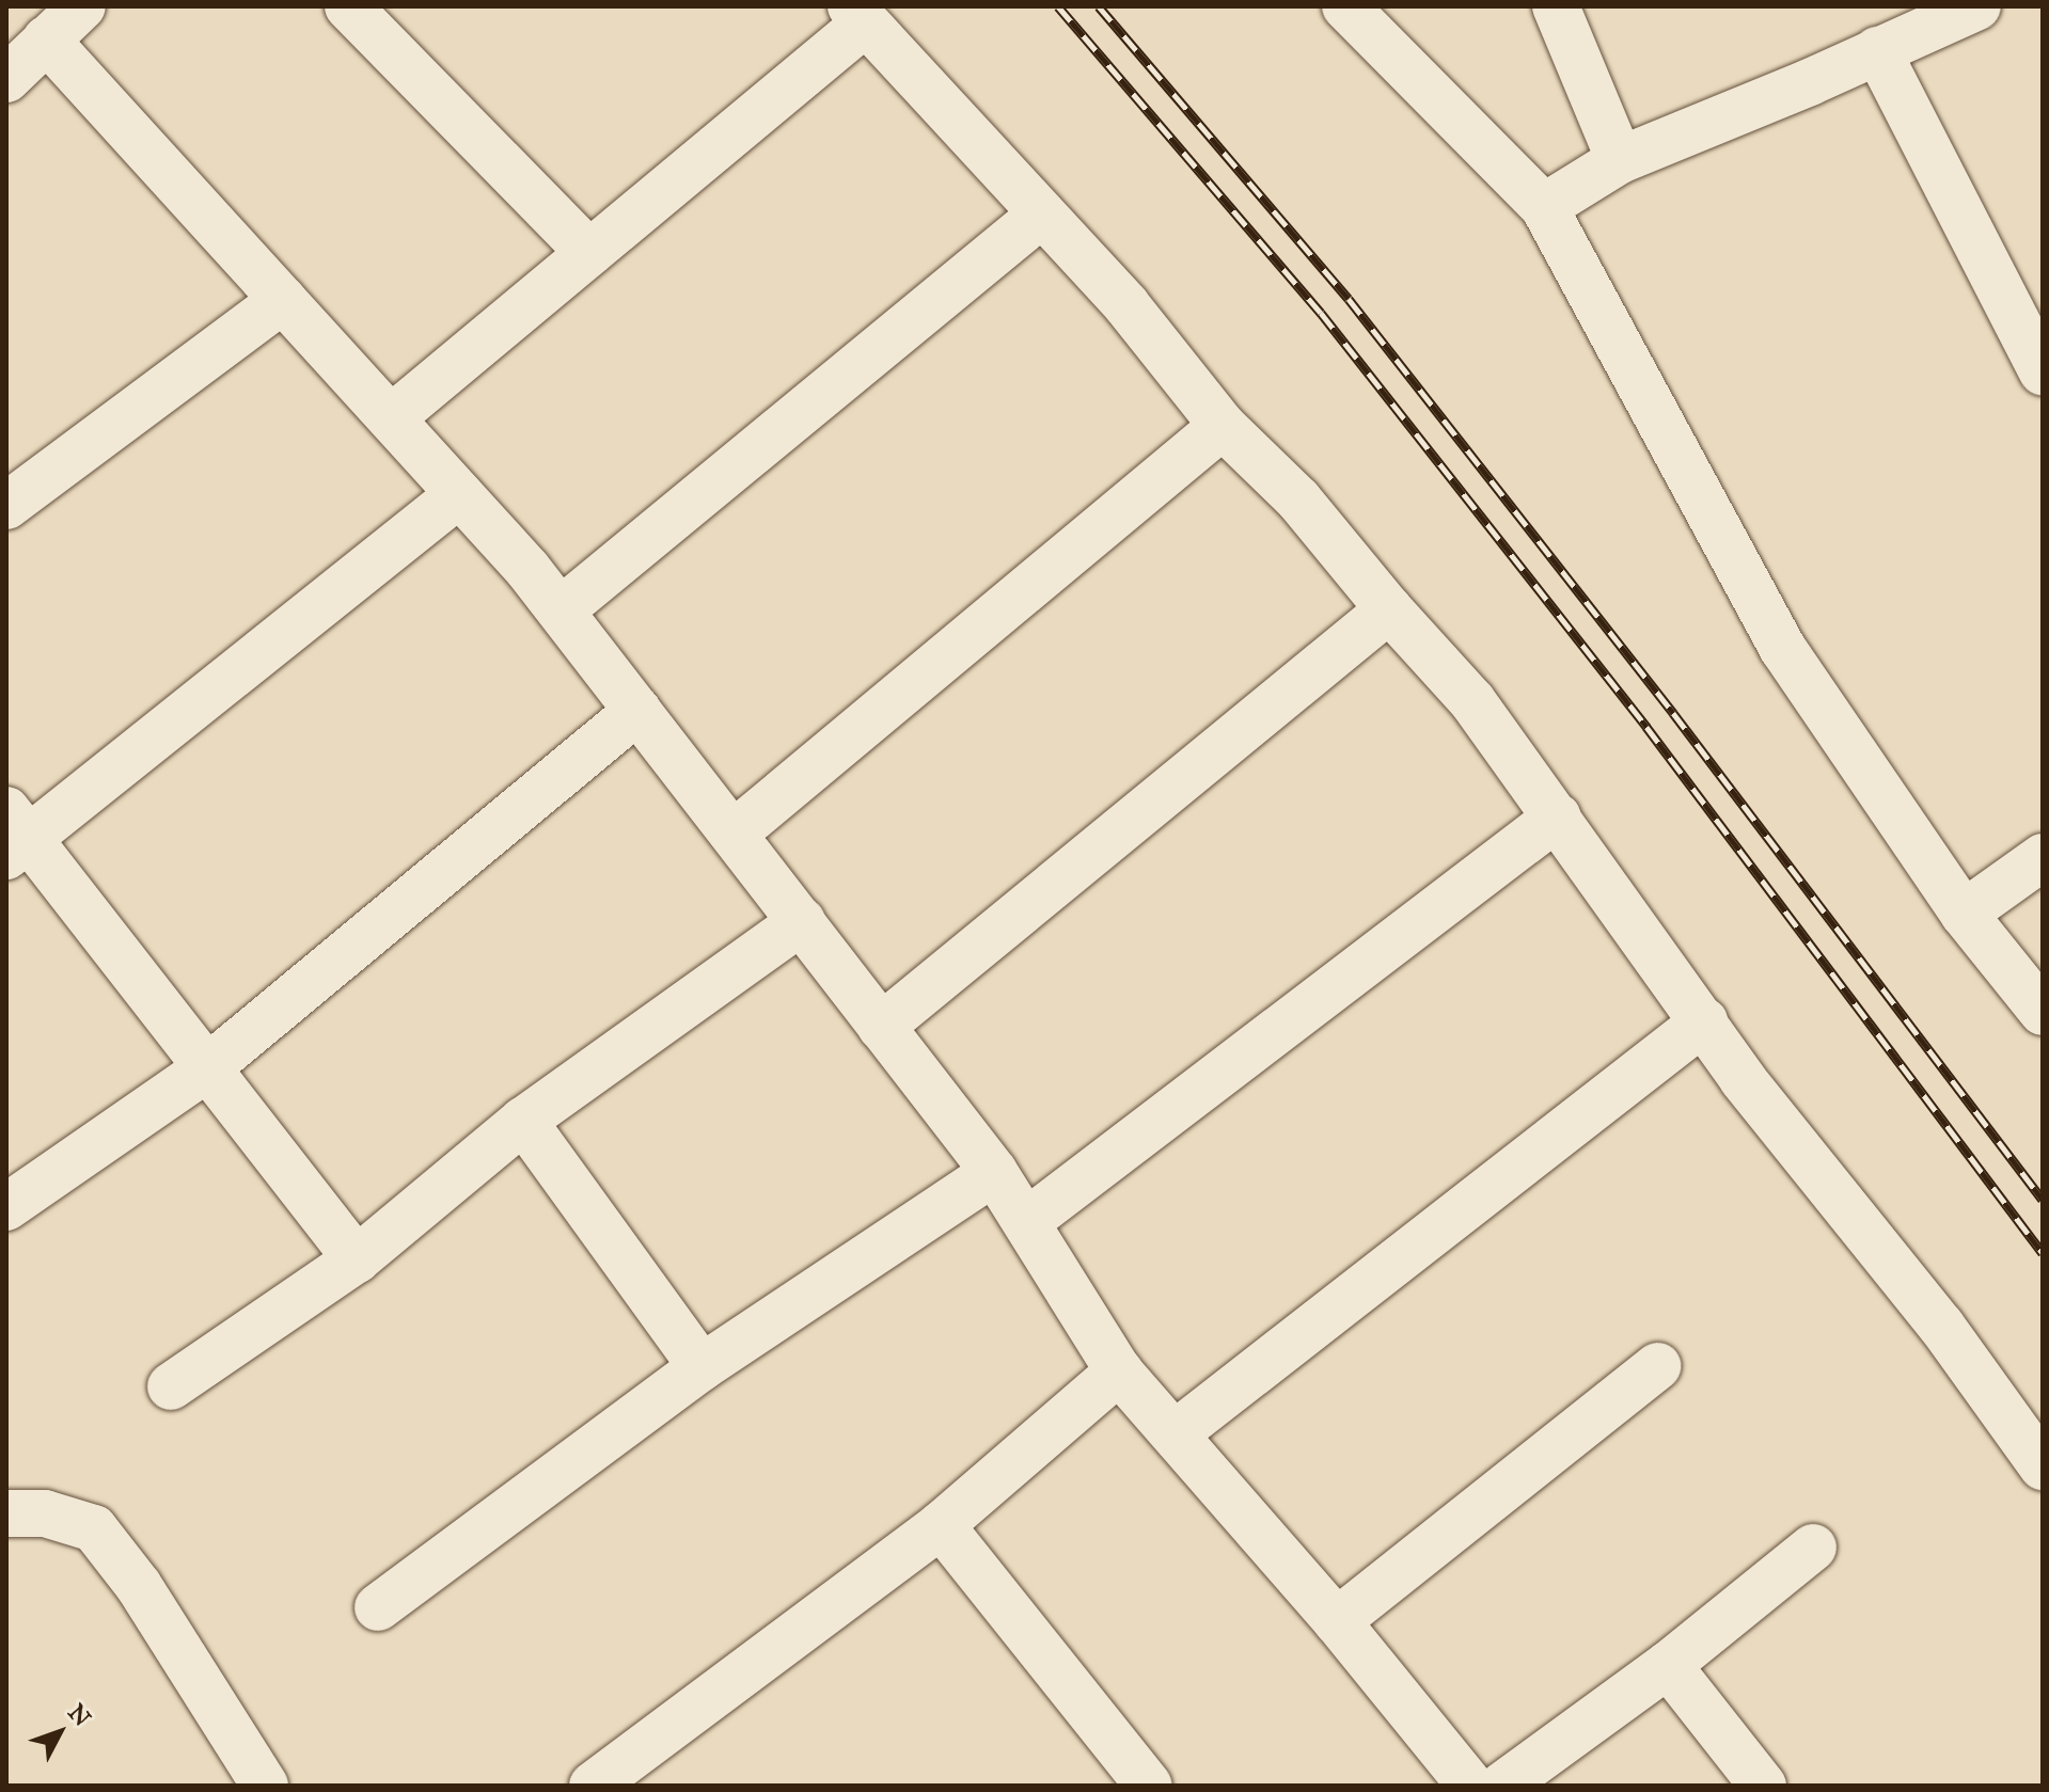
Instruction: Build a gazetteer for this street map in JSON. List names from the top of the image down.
{
  "north": "top right"
}
